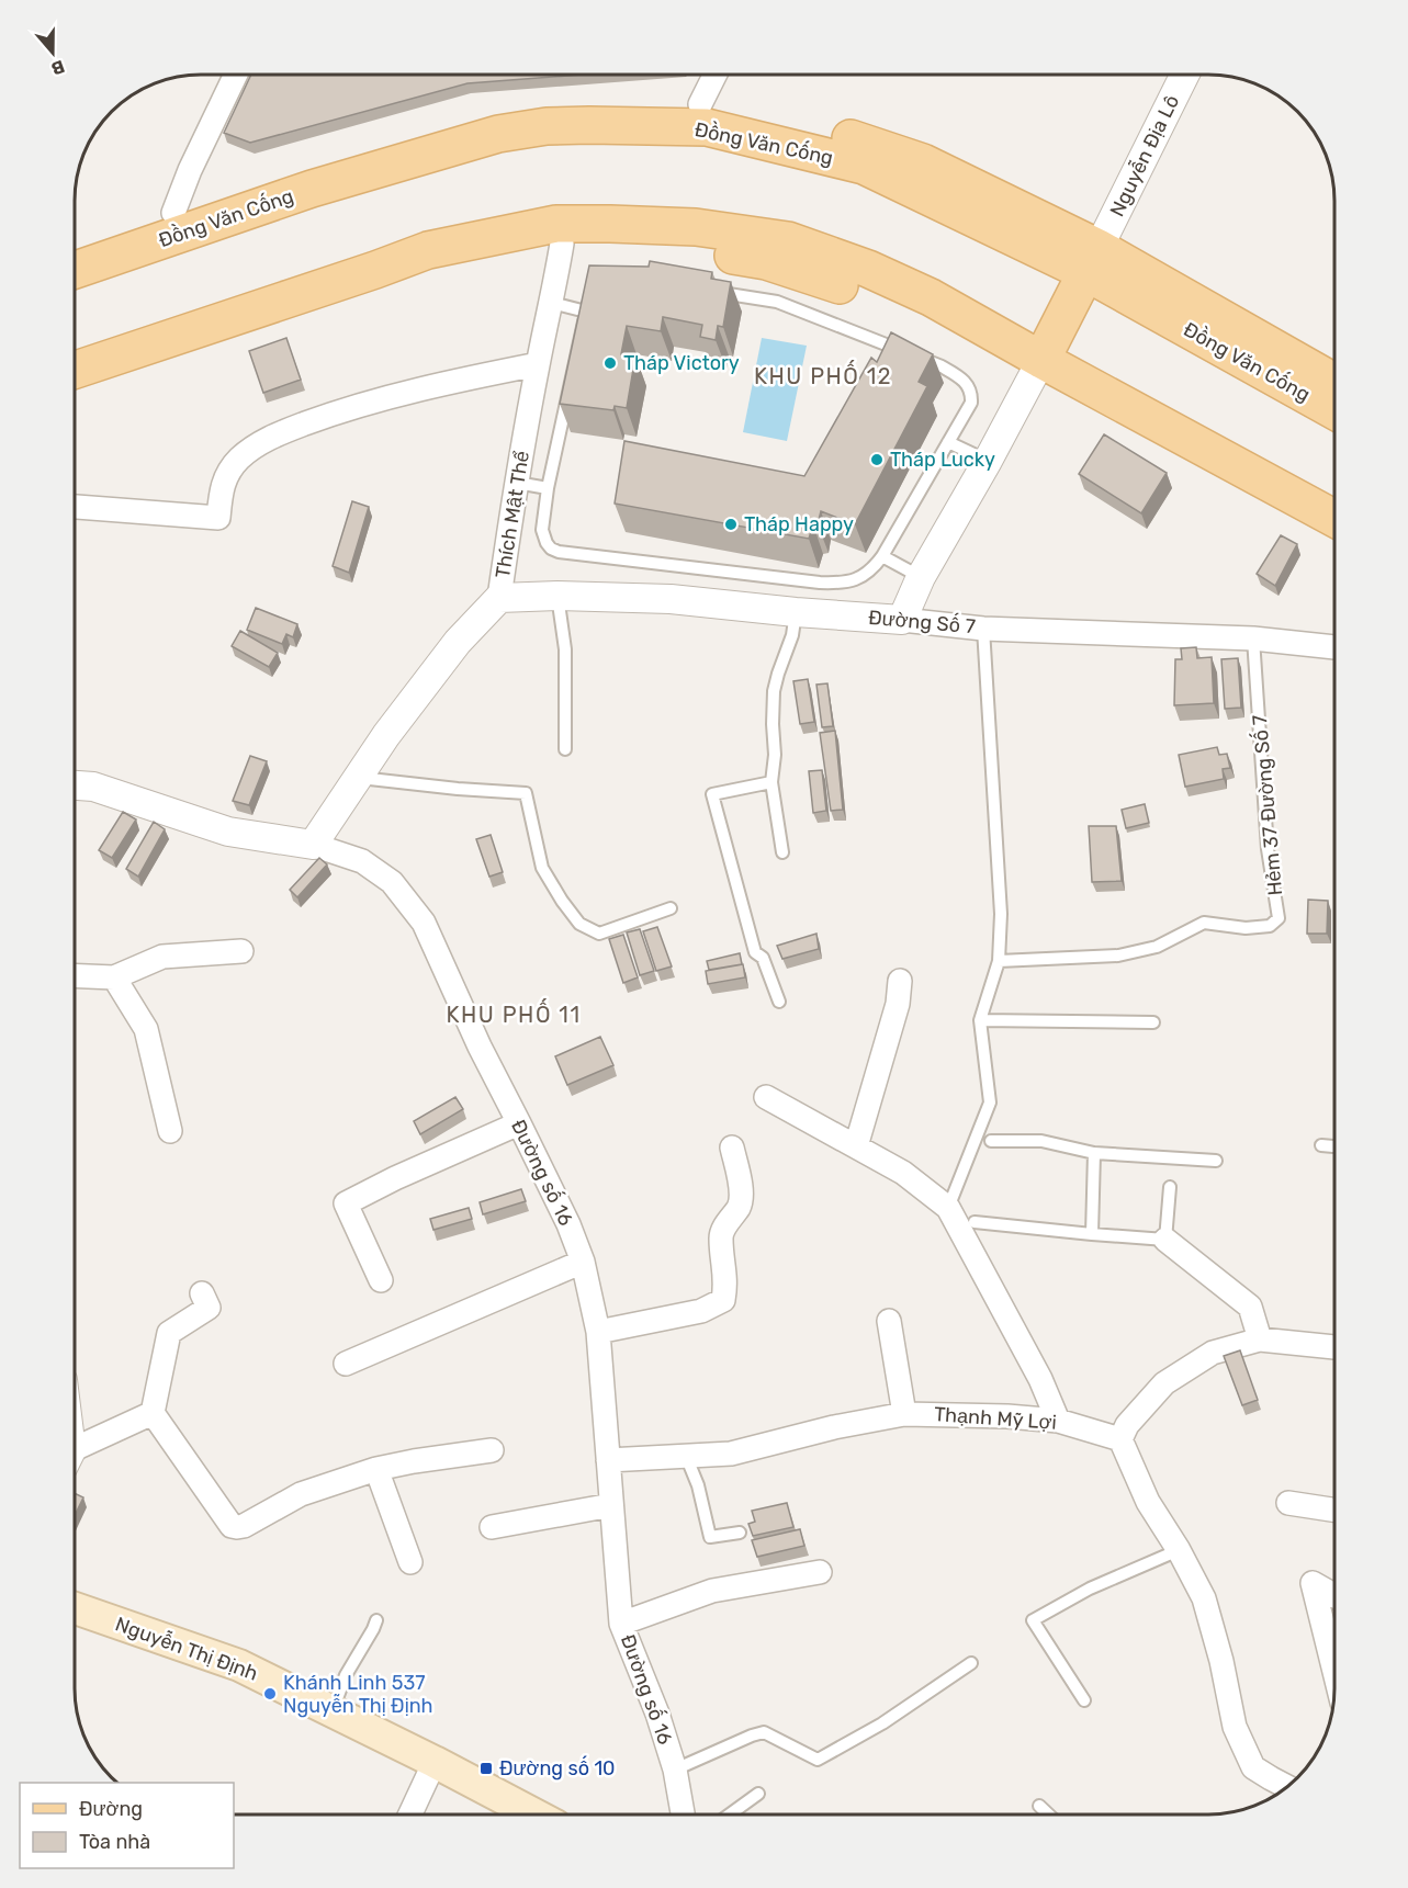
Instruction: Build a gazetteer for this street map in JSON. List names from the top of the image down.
{
  "streets": {
    "main road": ["Đồng Văn Cống", "Nguyễn Thị Định"],
    "street": [
      "Nguyễn Địa Lô",
      "Thích Mật Thể",
      "Đường Số 7",
      "Đường số 16",
      "Thạnh Mỹ Lợi"
    ],
    "lane": ["Hẻm 37 Đường Số 7"]
  },
  "crossings": [
    ["Đồng Văn Cống", "Nguyễn Địa Lô"],
    ["Thích Mật Thể", "Đường Số 7"],
    ["Thích Mật Thể", "Đường số 16"],
    ["Đường Số 7", "Hẻm 37 Đường Số 7"],
    ["Đường số 16", "Thạnh Mỹ Lợi"]
  ],
  "districts": ["KHU PHỐ 12", "KHU PHỐ 11"],
  "places": {
    "other": [
      "Tháp Victory",
      "Tháp Lucky",
      "Tháp Happy",
      "Khánh Linh 537 Nguyễn Thị Định"
    ],
    "transit": ["Đường số 10"]
  },
  "legend": ["Đường", "Tòa nhà"],
  "north": "bottom"
}
